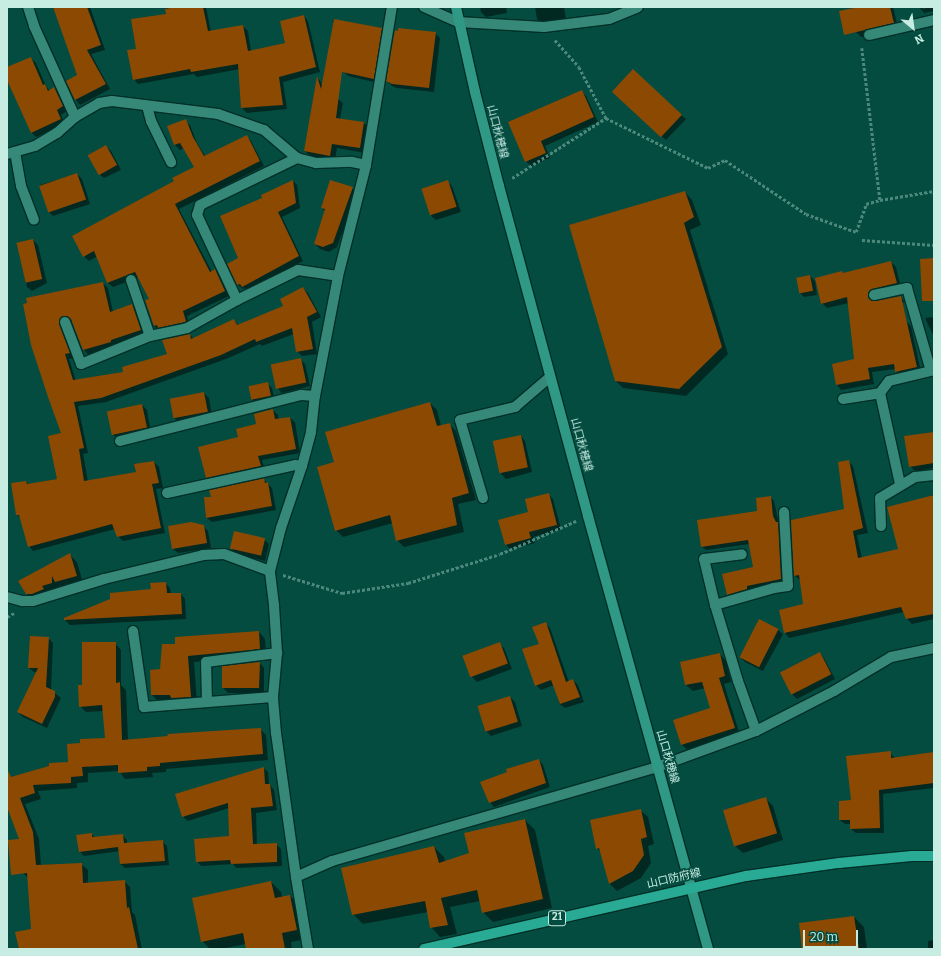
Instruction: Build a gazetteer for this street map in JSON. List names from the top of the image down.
{
  "streets": {
    "main road": ["山口秋穂線", "山口防府線", "21"]
  },
  "crossings": [
    ["山口秋穂線", "山口防府線"]
  ],
  "scale_bar": "20 m",
  "north": "bottom right"
}
